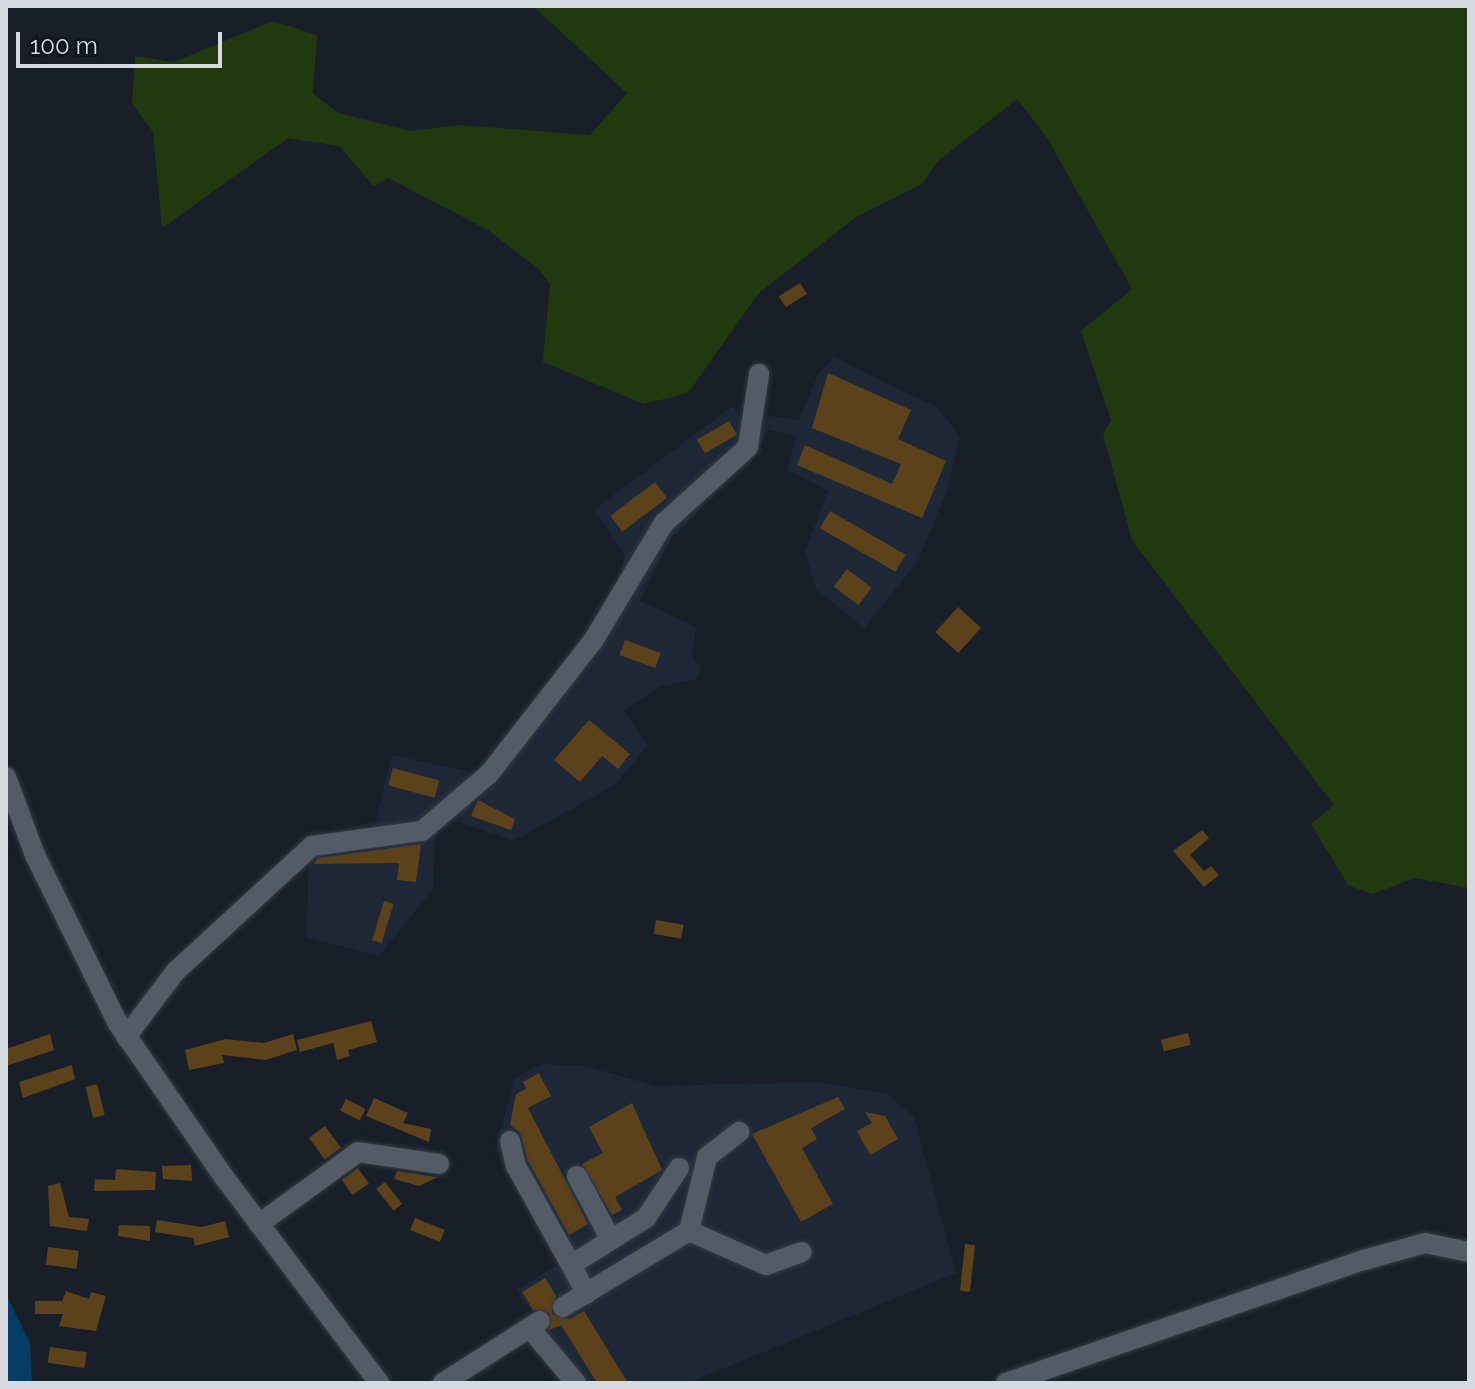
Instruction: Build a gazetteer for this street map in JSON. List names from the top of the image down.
{
  "scale_bar": "100 m"
}
